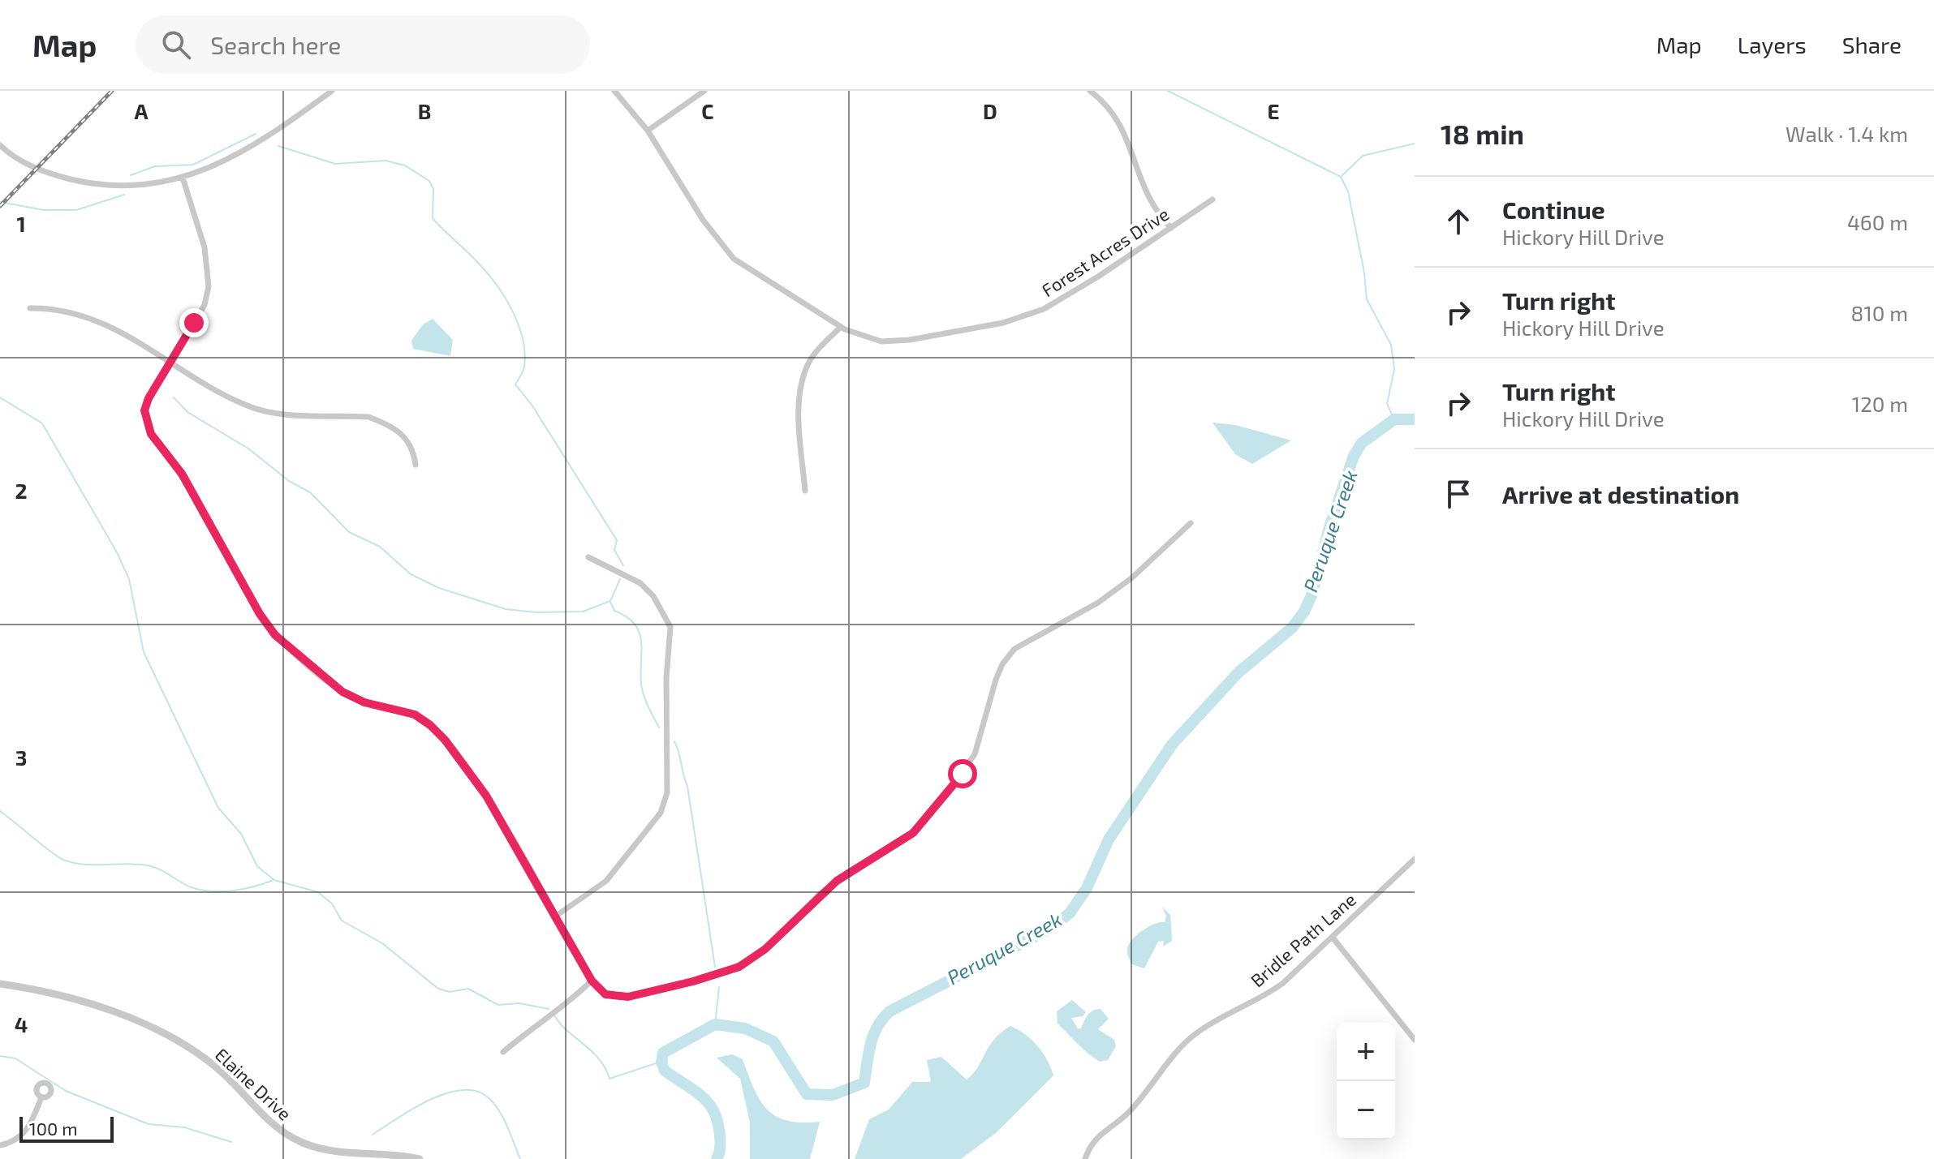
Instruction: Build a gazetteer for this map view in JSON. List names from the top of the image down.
{
  "streets": {
    "street": ["Forest Acres Drive", "Bridle Path Lane", "Elaine Drive"]
  },
  "water": ["Peruque Creek"],
  "scale_bar": "100 m",
  "page": {
    "header": "Map",
    "search": "Search here",
    "nav": ["Map", "Layers", "Share"],
    "heading": ["18 min", "Walk · 1.4 km"],
    "list": [
      ["Continue", "Hickory Hill Drive", "460 m"],
      ["Turn right", "Hickory Hill Drive", "810 m"],
      ["Turn right", "Hickory Hill Drive", "120 m"],
      "Arrive at destination"
    ],
    "map_buttons": ["+", "−"],
    "scale": "100 m"
  },
  "grid": {
    "columns": [
      "A",
      "B",
      "C",
      "D",
      "E"
    ],
    "rows": [
      "1",
      "2",
      "3",
      "4"
    ]
  }
}
